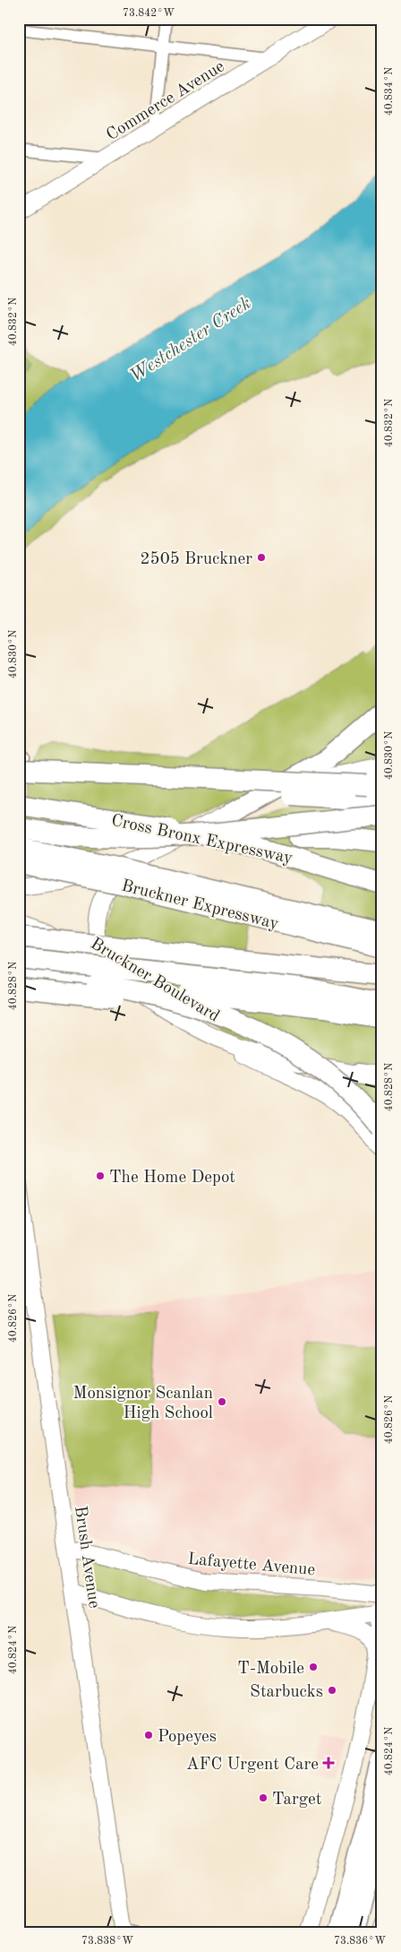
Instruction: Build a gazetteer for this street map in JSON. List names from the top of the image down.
{
  "streets": {
    "highway": ["Cross Bronx Expressway", "Bruckner Expressway"],
    "street": [
      "Commerce Avenue",
      "Bruckner Boulevard",
      "Brush Avenue",
      "Lafayette Avenue"
    ]
  },
  "crossings": [
    ["Brush Avenue", "Lafayette Avenue"]
  ],
  "water": ["Westchester Creek"],
  "places": {
    "other": [
      "2505 Bruckner",
      "The Home Depot",
      "Monsignor Scanlan High School",
      "T-Mobile",
      "Starbucks",
      "Popeyes",
      "Target"
    ],
    "health": ["AFC Urgent Care"]
  },
  "coordinates": [
    "73.842°W",
    "40.834°N",
    "40.832°N",
    "40.830°N",
    "40.828°N",
    "40.826°N",
    "40.824°N",
    "73.838°W",
    "73.836°W"
  ]
}
